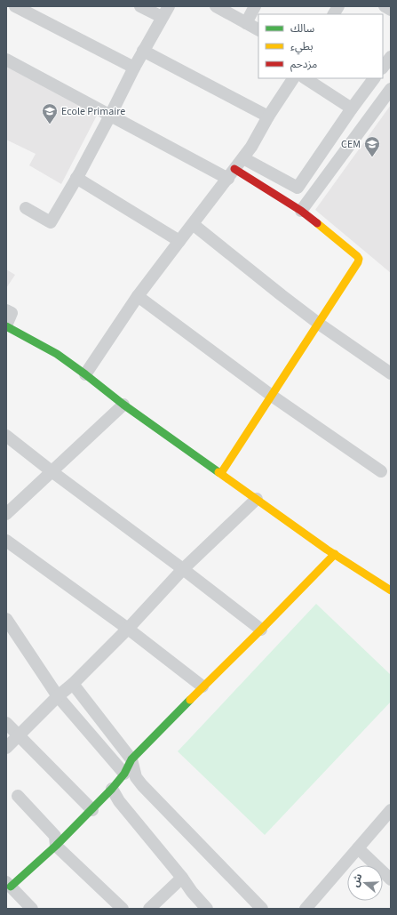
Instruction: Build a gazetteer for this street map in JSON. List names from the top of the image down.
{
  "places": {
    "school or university": ["Ecole Primaire", "CEM"]
  },
  "legend": ["سالك", "بطيء", "مزدحم"],
  "north": "left"
}
